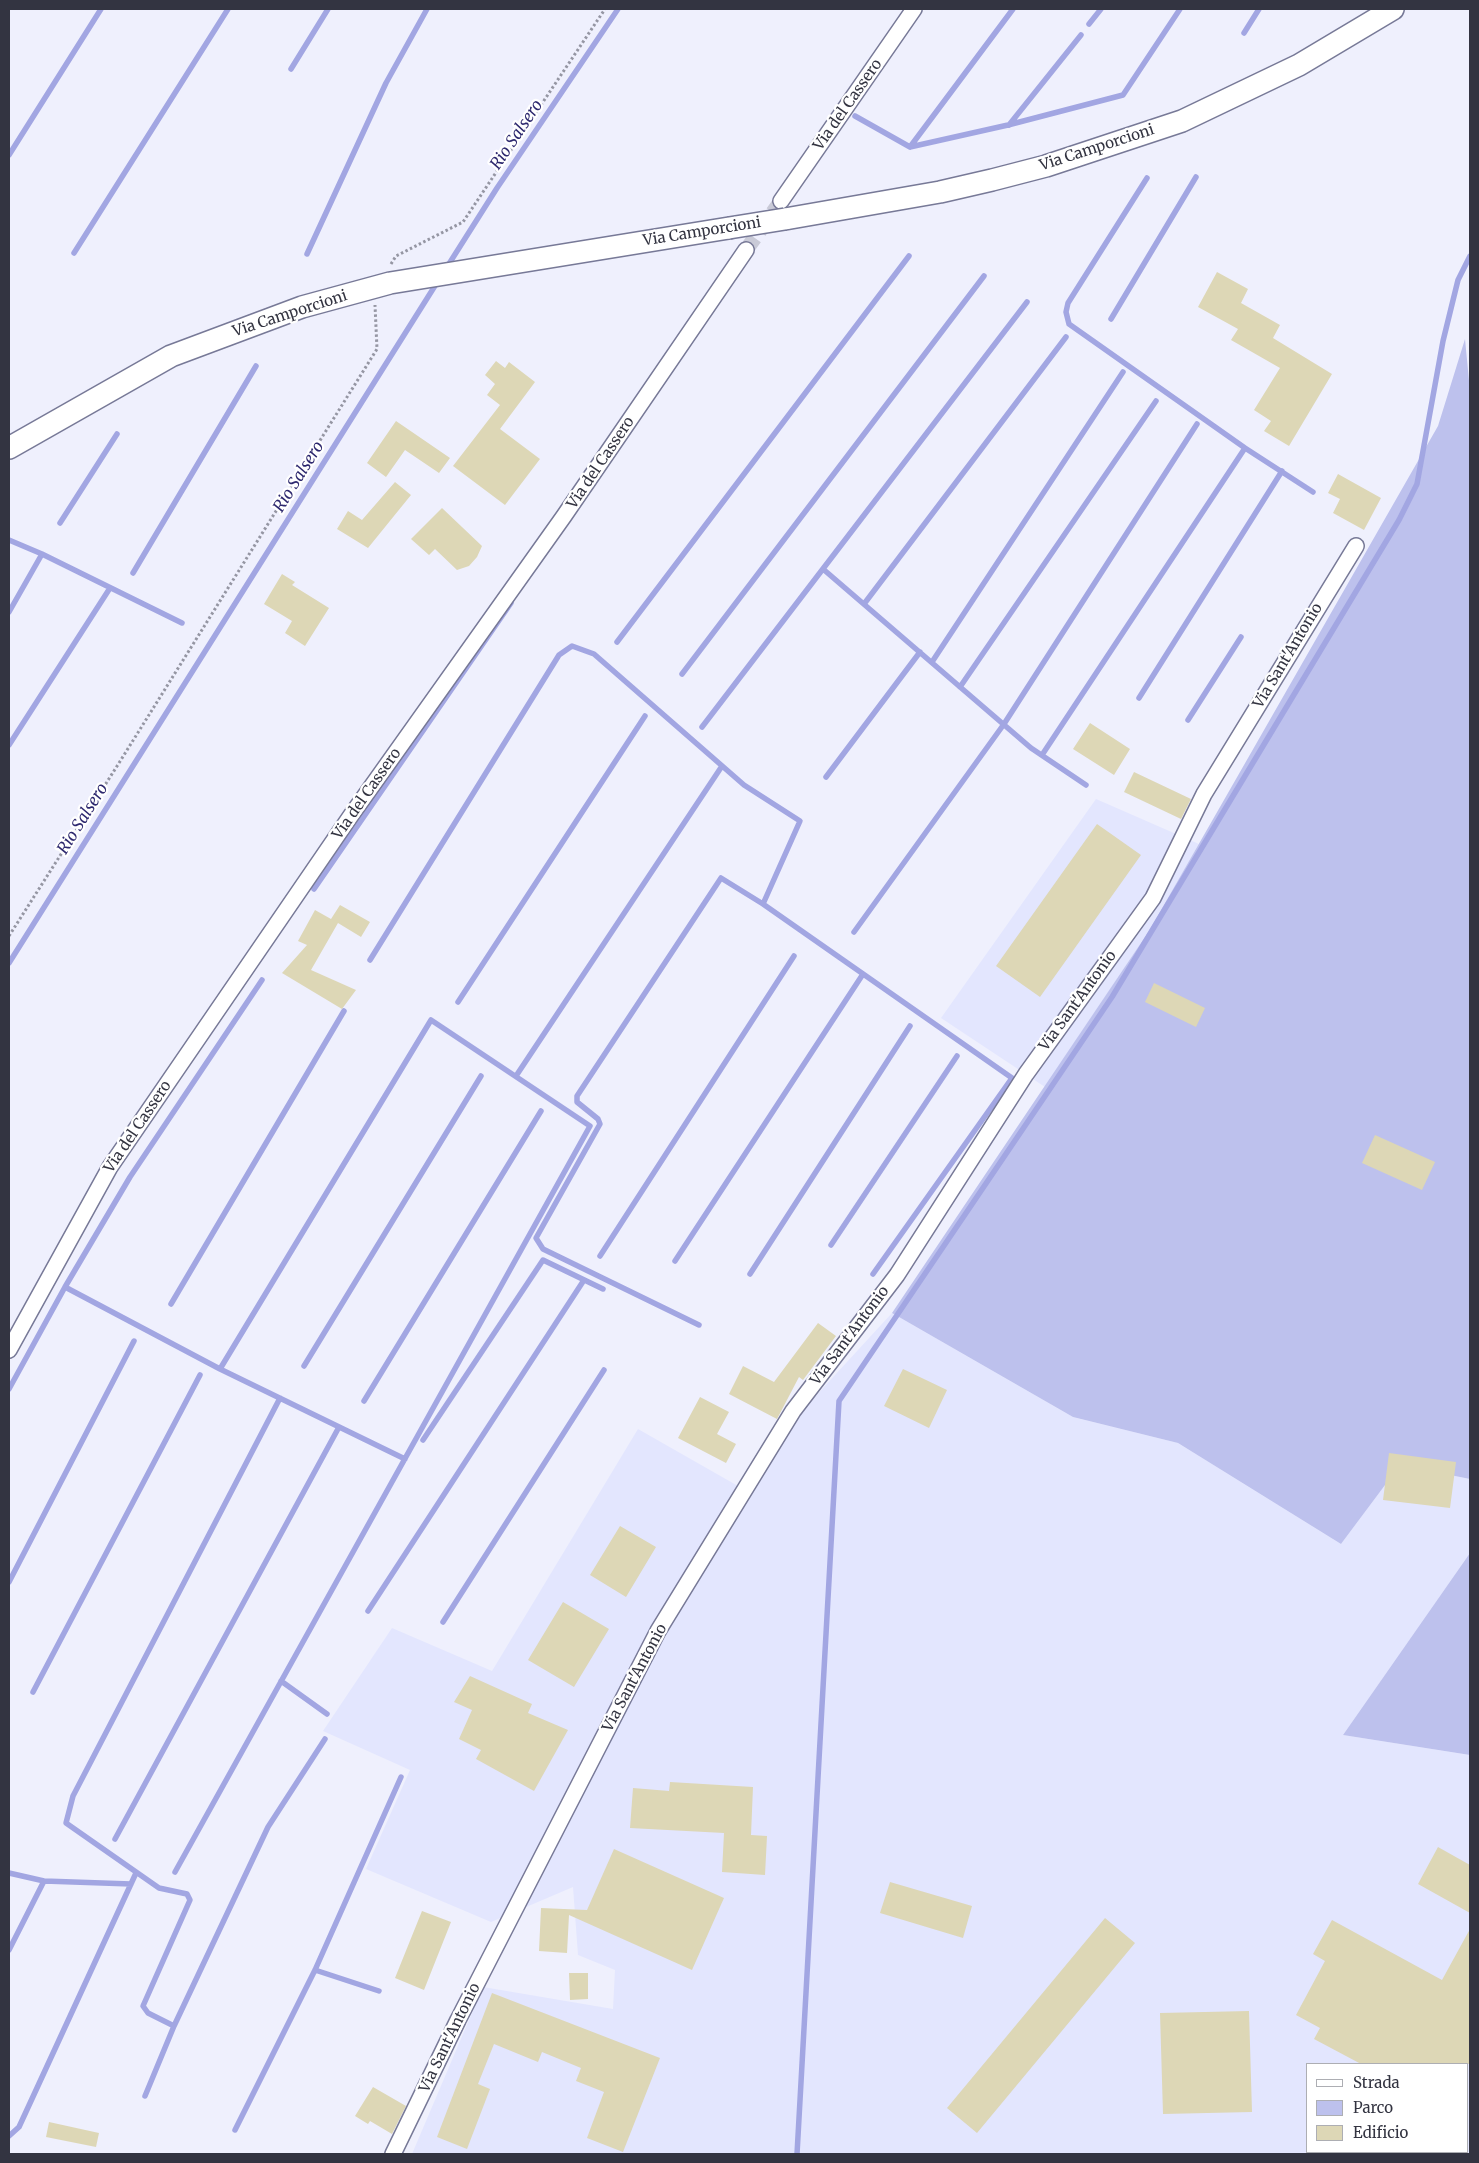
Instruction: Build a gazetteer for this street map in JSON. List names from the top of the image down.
{
  "streets": {
    "main road": ["Via Camporcioni"],
    "street": ["Via del Cassero", "Via Sant'Antonio"]
  },
  "crossings": [
    ["Via del Cassero", "Via Camporcioni"]
  ],
  "water": ["Rio Salsero"],
  "legend": ["Strada", "Parco", "Edificio"]
}
